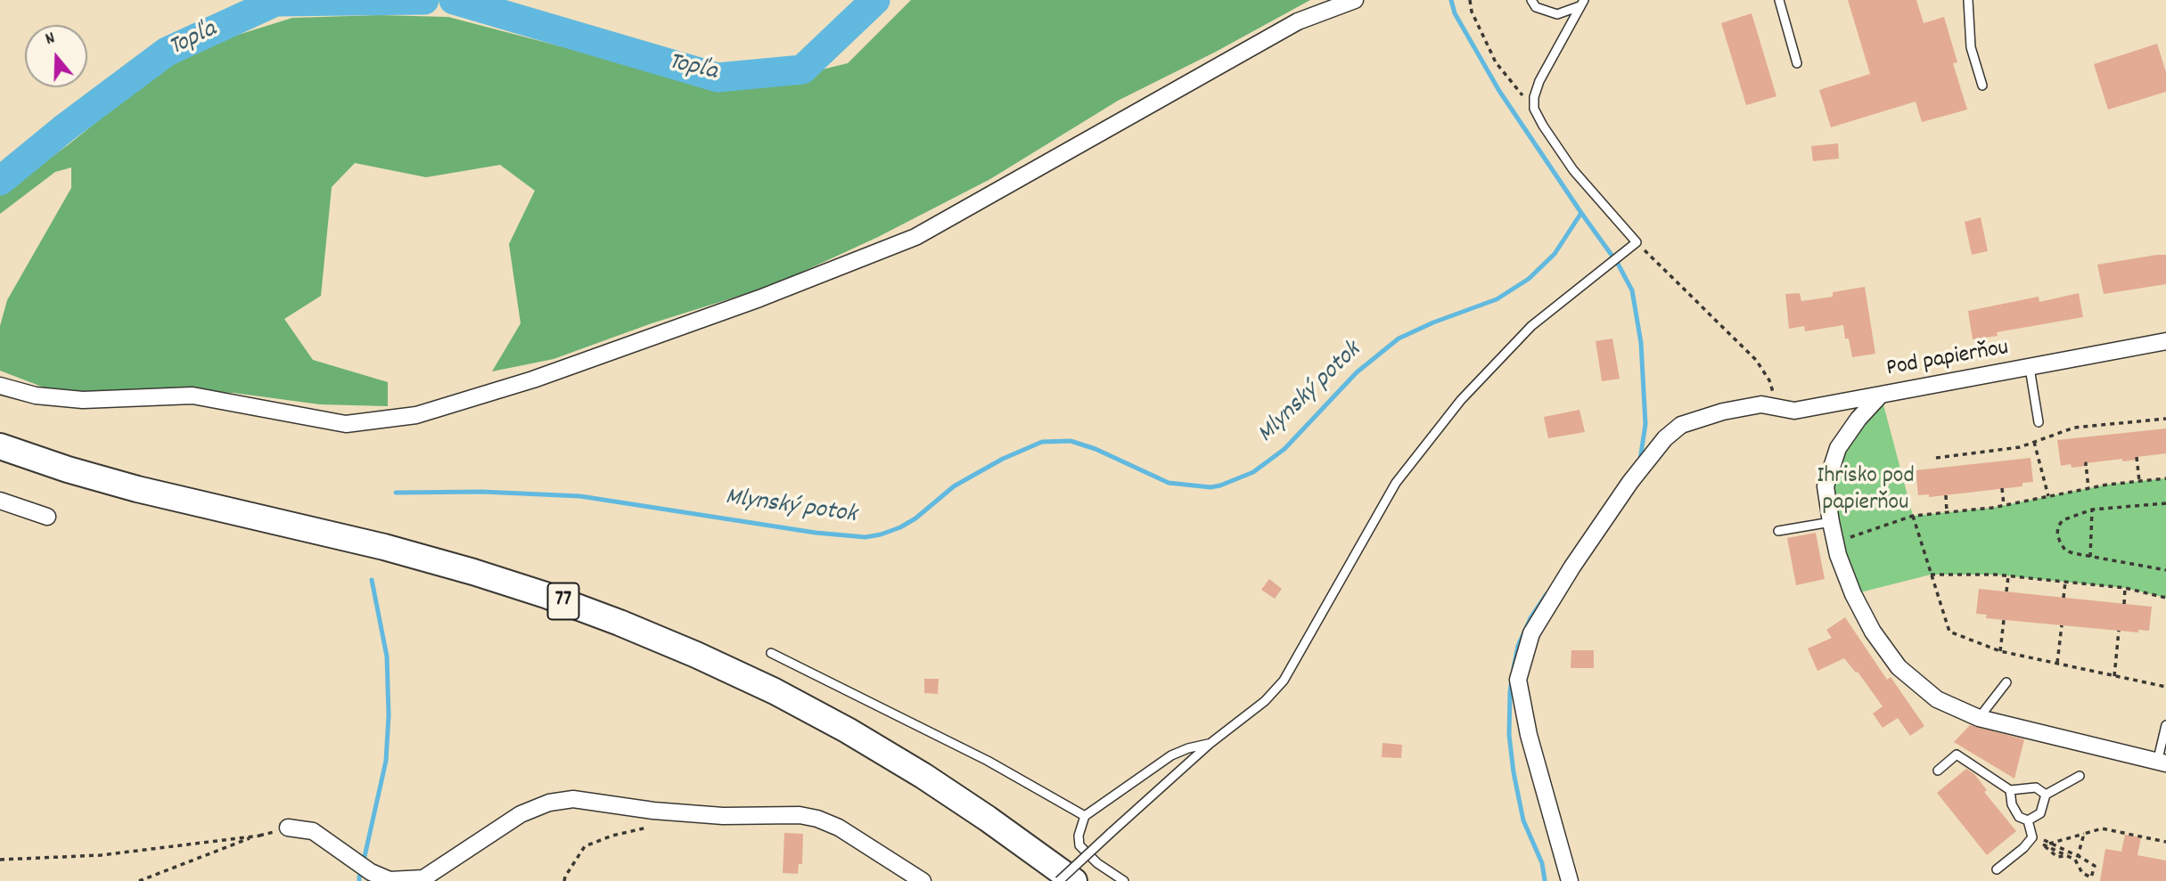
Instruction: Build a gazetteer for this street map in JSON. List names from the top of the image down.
{
  "streets": {
    "main road": ["77"],
    "street": ["Pod papierňou"]
  },
  "water": ["Topľa", "Mlynský potok"],
  "parks": ["Ihrisko pod papierňou"],
  "north": "top"
}
